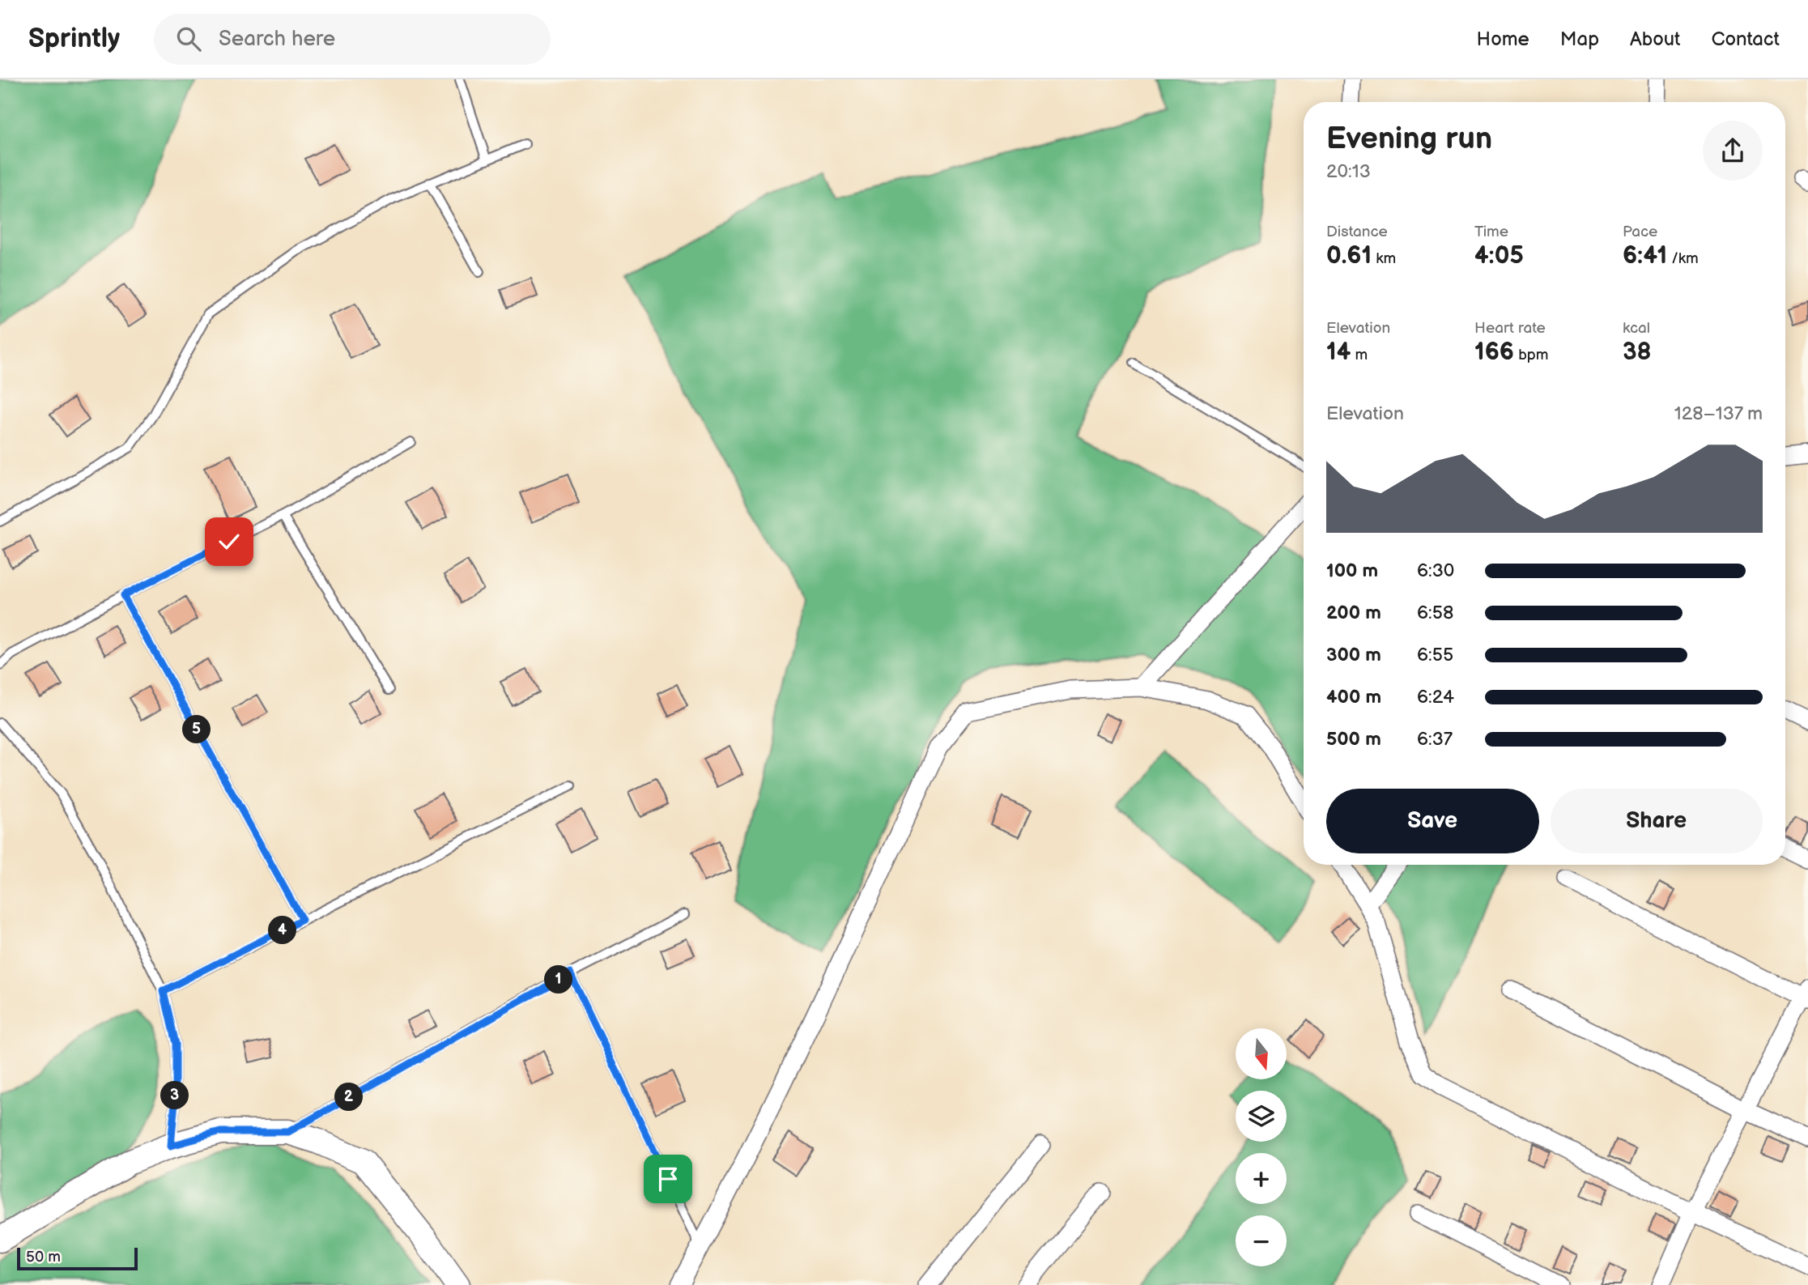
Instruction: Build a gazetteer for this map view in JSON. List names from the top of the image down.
{
  "scale_bar": "50 m",
  "north": "bottom",
  "page": {
    "header": "Sprintly",
    "search": "Search here",
    "nav": [
      "Home",
      "Map",
      "About",
      "Contact"
    ],
    "heading": ["Evening run", "20:13"],
    "stats": [
      ["Distance", "0.61 km"],
      ["Time", "4:05"],
      ["Pace", "6:41 /km"],
      ["Elevation", "14 m"],
      ["Heart rate", "166 bpm"],
      ["kcal", "38"]
    ],
    "chart": ["Elevation", "128–137 m"],
    "list": [
      {
        "name": "100 m",
        "note": "6:30"
      },
      {
        "name": "200 m",
        "note": "6:58"
      },
      {
        "name": "300 m",
        "note": "6:55"
      },
      {
        "name": "400 m",
        "note": "6:24"
      },
      {
        "name": "500 m",
        "note": "6:37"
      }
    ],
    "pins": [
      "5",
      "4",
      "1",
      "3",
      "2"
    ],
    "buttons": ["Save", "Share"],
    "map_buttons": ["+", "−"],
    "scale": "50 m"
  }
}
